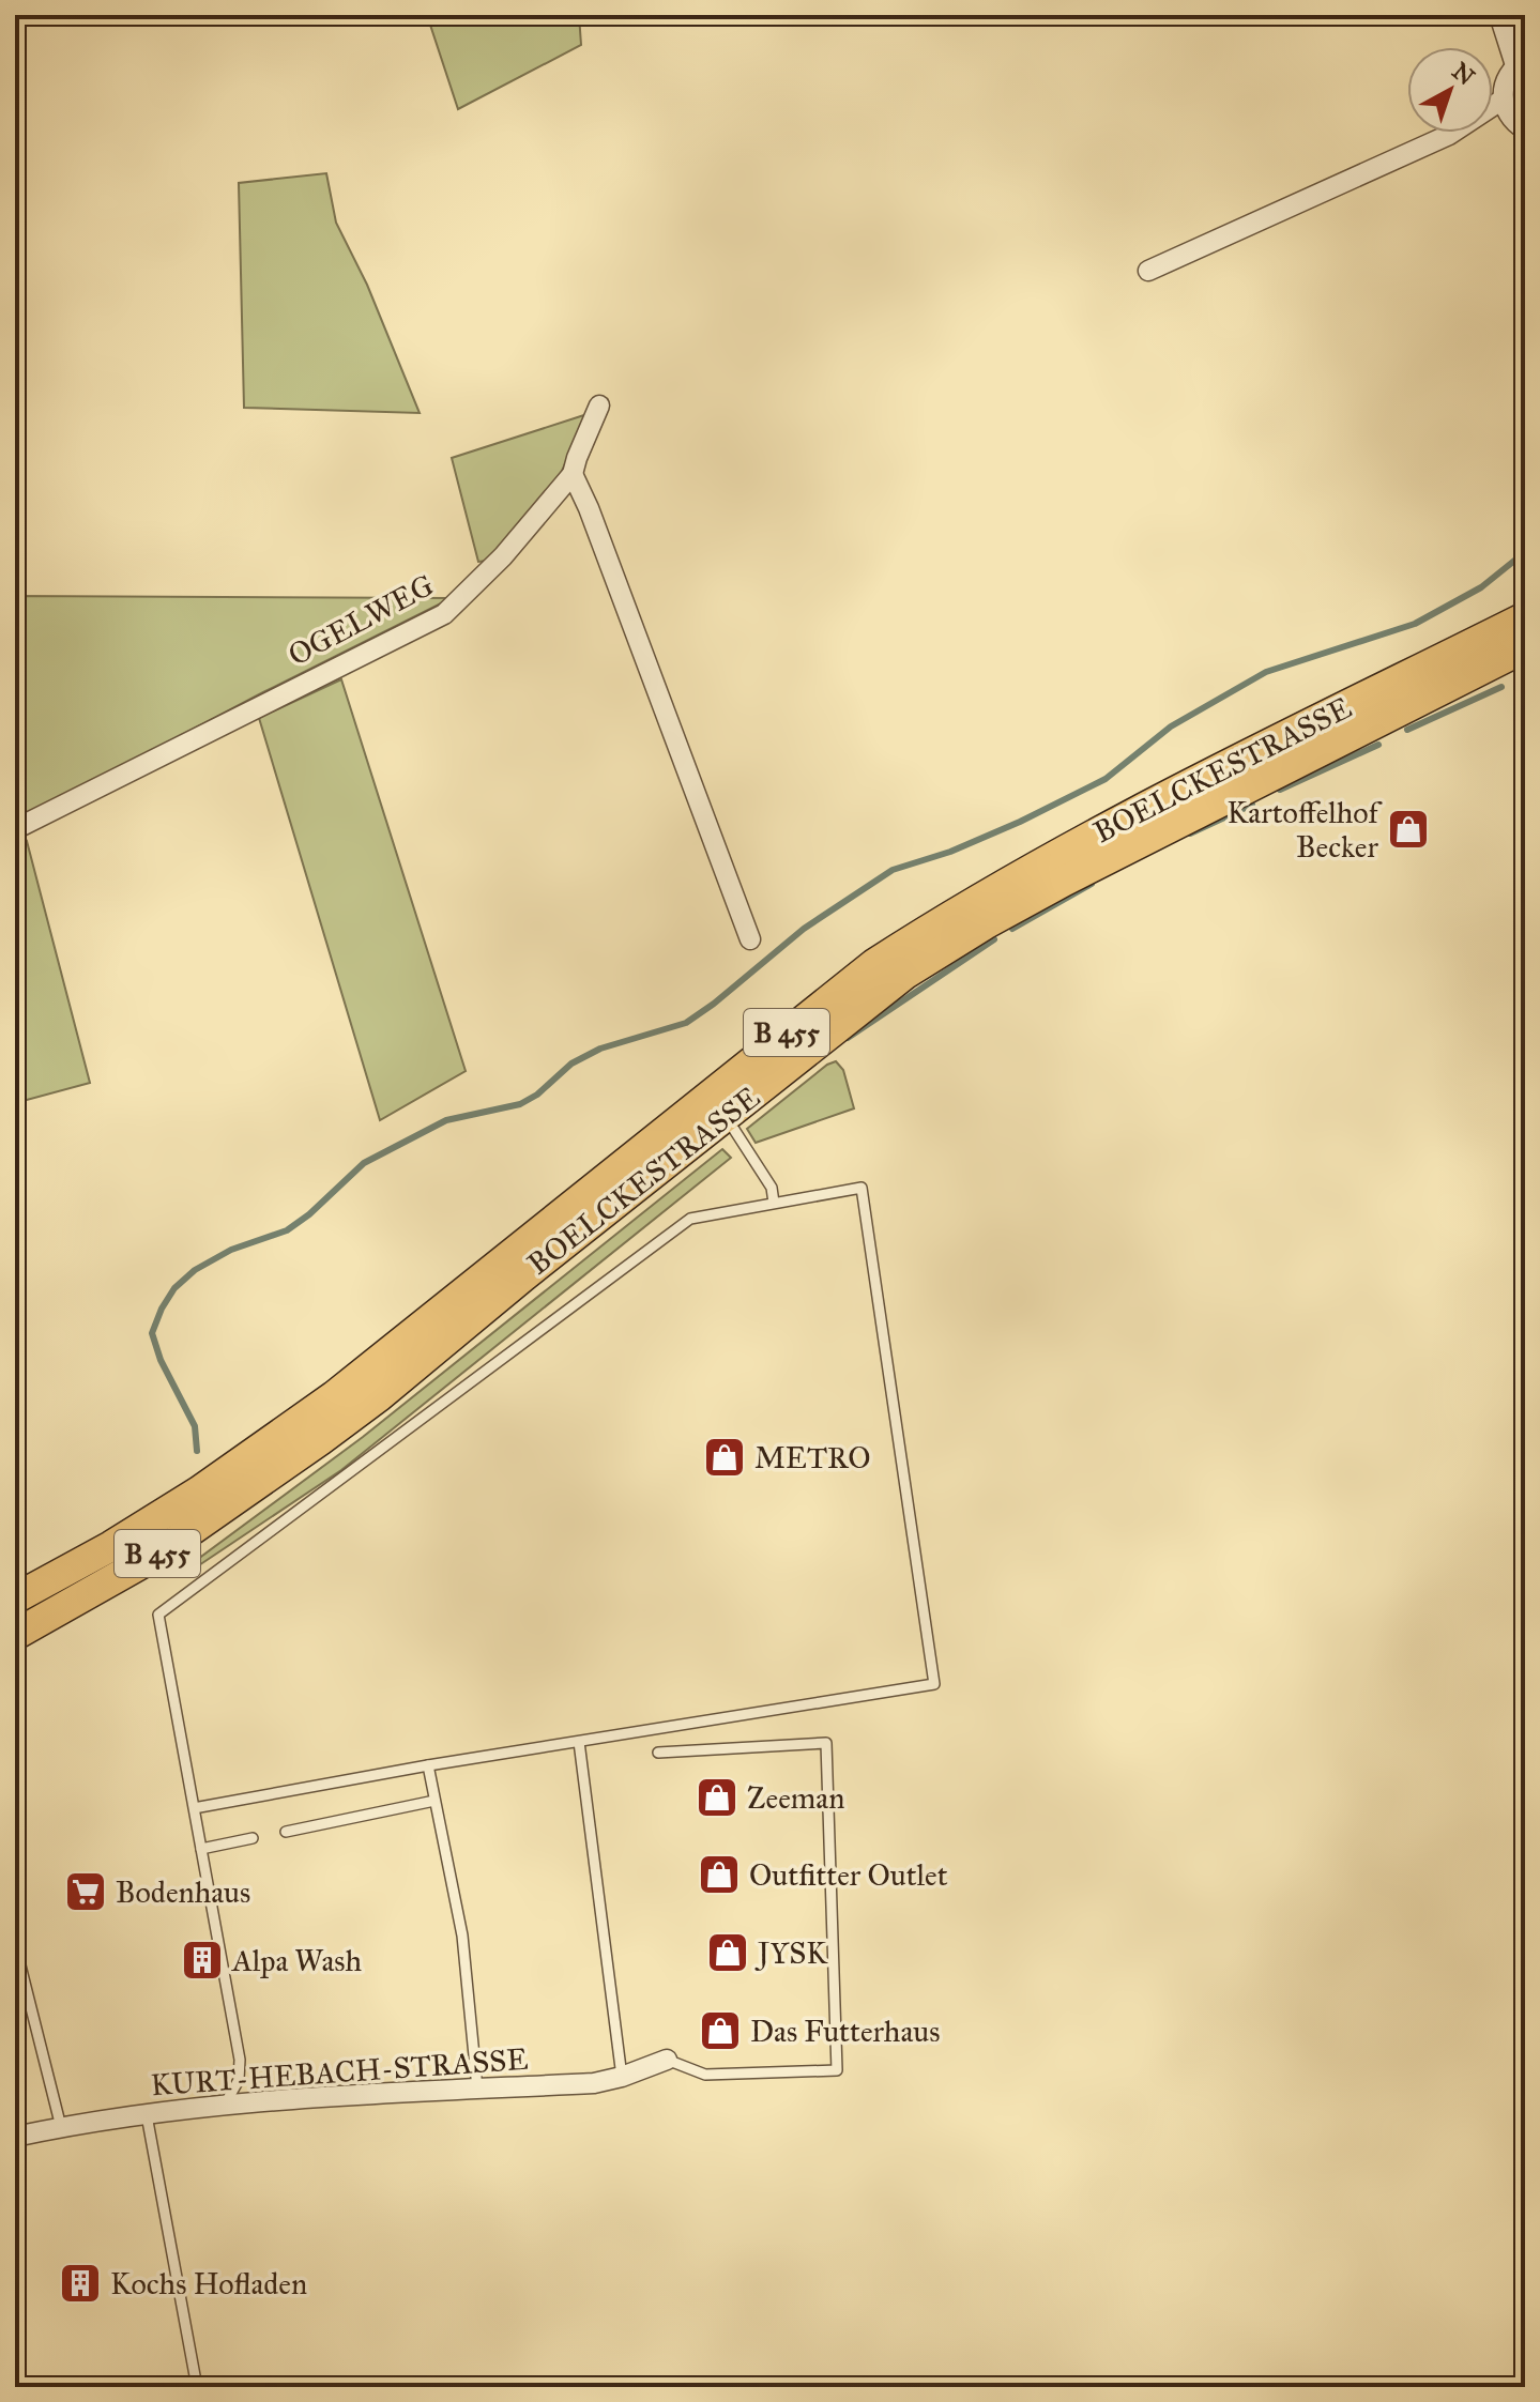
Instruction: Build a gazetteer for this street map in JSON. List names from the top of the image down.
{
  "streets": {
    "main road": ["BOELCKESTRASSE", "B 455"],
    "street": ["OGELWEG", "KURT-HEBACH-STRASSE"]
  },
  "places": {
    "shop": [
      "Kartoffelhof Becker",
      "METRO",
      "Zeeman",
      "Outfitter Outlet",
      "JYSK",
      "Das Futterhaus"
    ],
    "supermarket": ["Bodenhaus"],
    "building": ["Alpa Wash", "Kochs Hofladen"]
  },
  "north": "top right"
}
